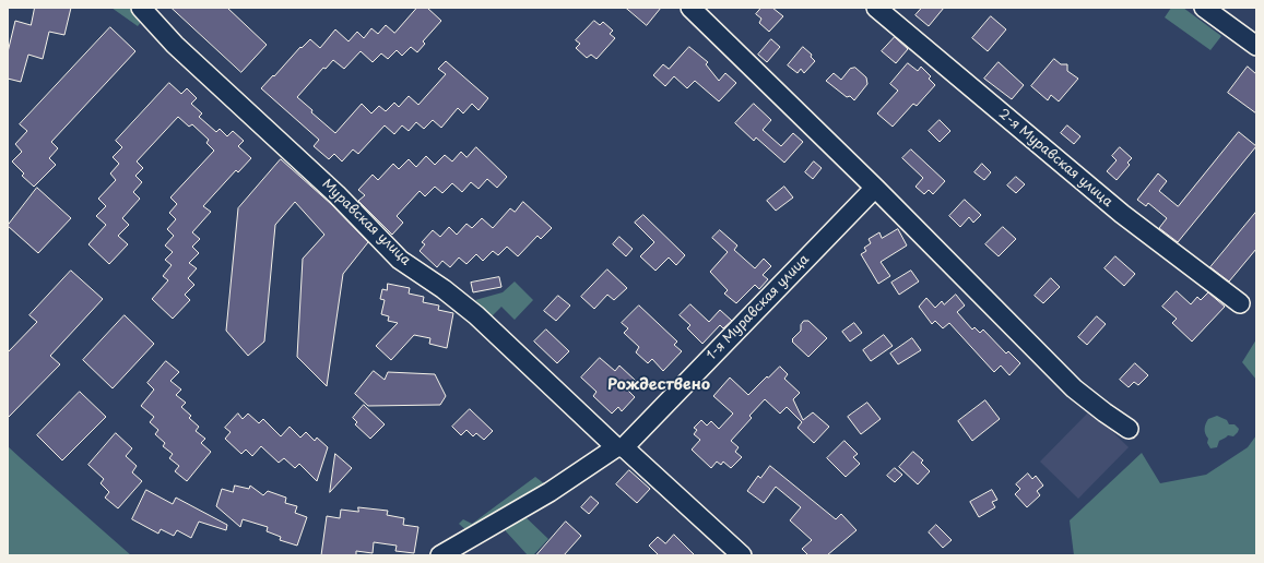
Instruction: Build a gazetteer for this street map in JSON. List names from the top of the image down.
{
  "streets": {
    "street": ["2-я Муравская улица", "Муравская улица", "1-я Муравская улица"]
  },
  "crossings": [
    ["Муравская улица", "1-я Муравская улица"]
  ],
  "districts": ["Рождествено"]
}
